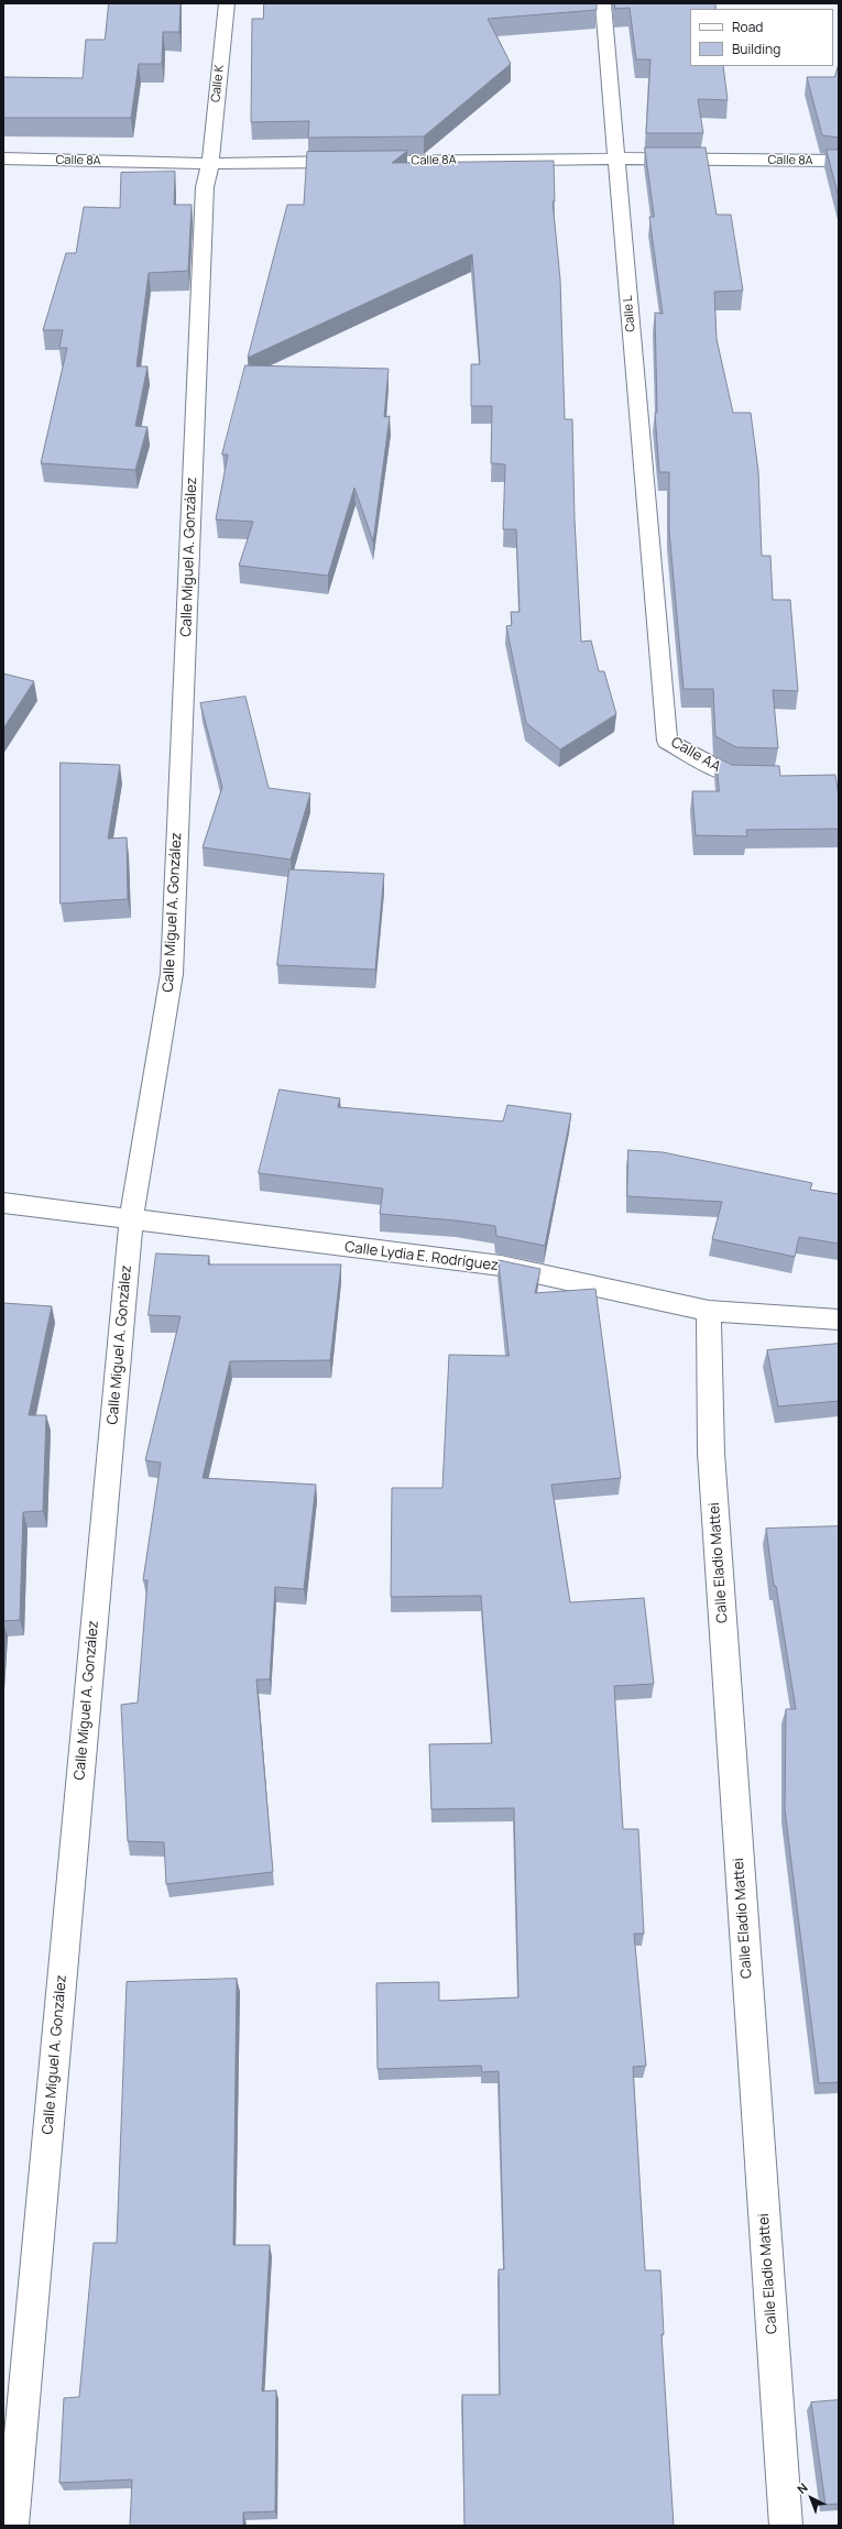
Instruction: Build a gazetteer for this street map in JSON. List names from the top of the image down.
{
  "streets": {
    "street": [
      "Calle K",
      "Calle 8A",
      "Calle L",
      "Calle Miguel A. González",
      "Calle AA",
      "Calle Lydia E. Rodríguez",
      "Calle Eladio Mattei"
    ]
  },
  "crossings": [
    ["Calle K", "Calle 8A"],
    ["Calle K", "Calle Miguel A. González"],
    ["Calle 8A", "Calle L"],
    ["Calle 8A", "Calle Miguel A. González"],
    ["Calle L", "Calle AA"],
    ["Calle Miguel A. González", "Calle Lydia E. Rodríguez"],
    ["Calle Lydia E. Rodríguez", "Calle Eladio Mattei"]
  ],
  "legend": ["Road", "Building"],
  "north": "top left"
}
